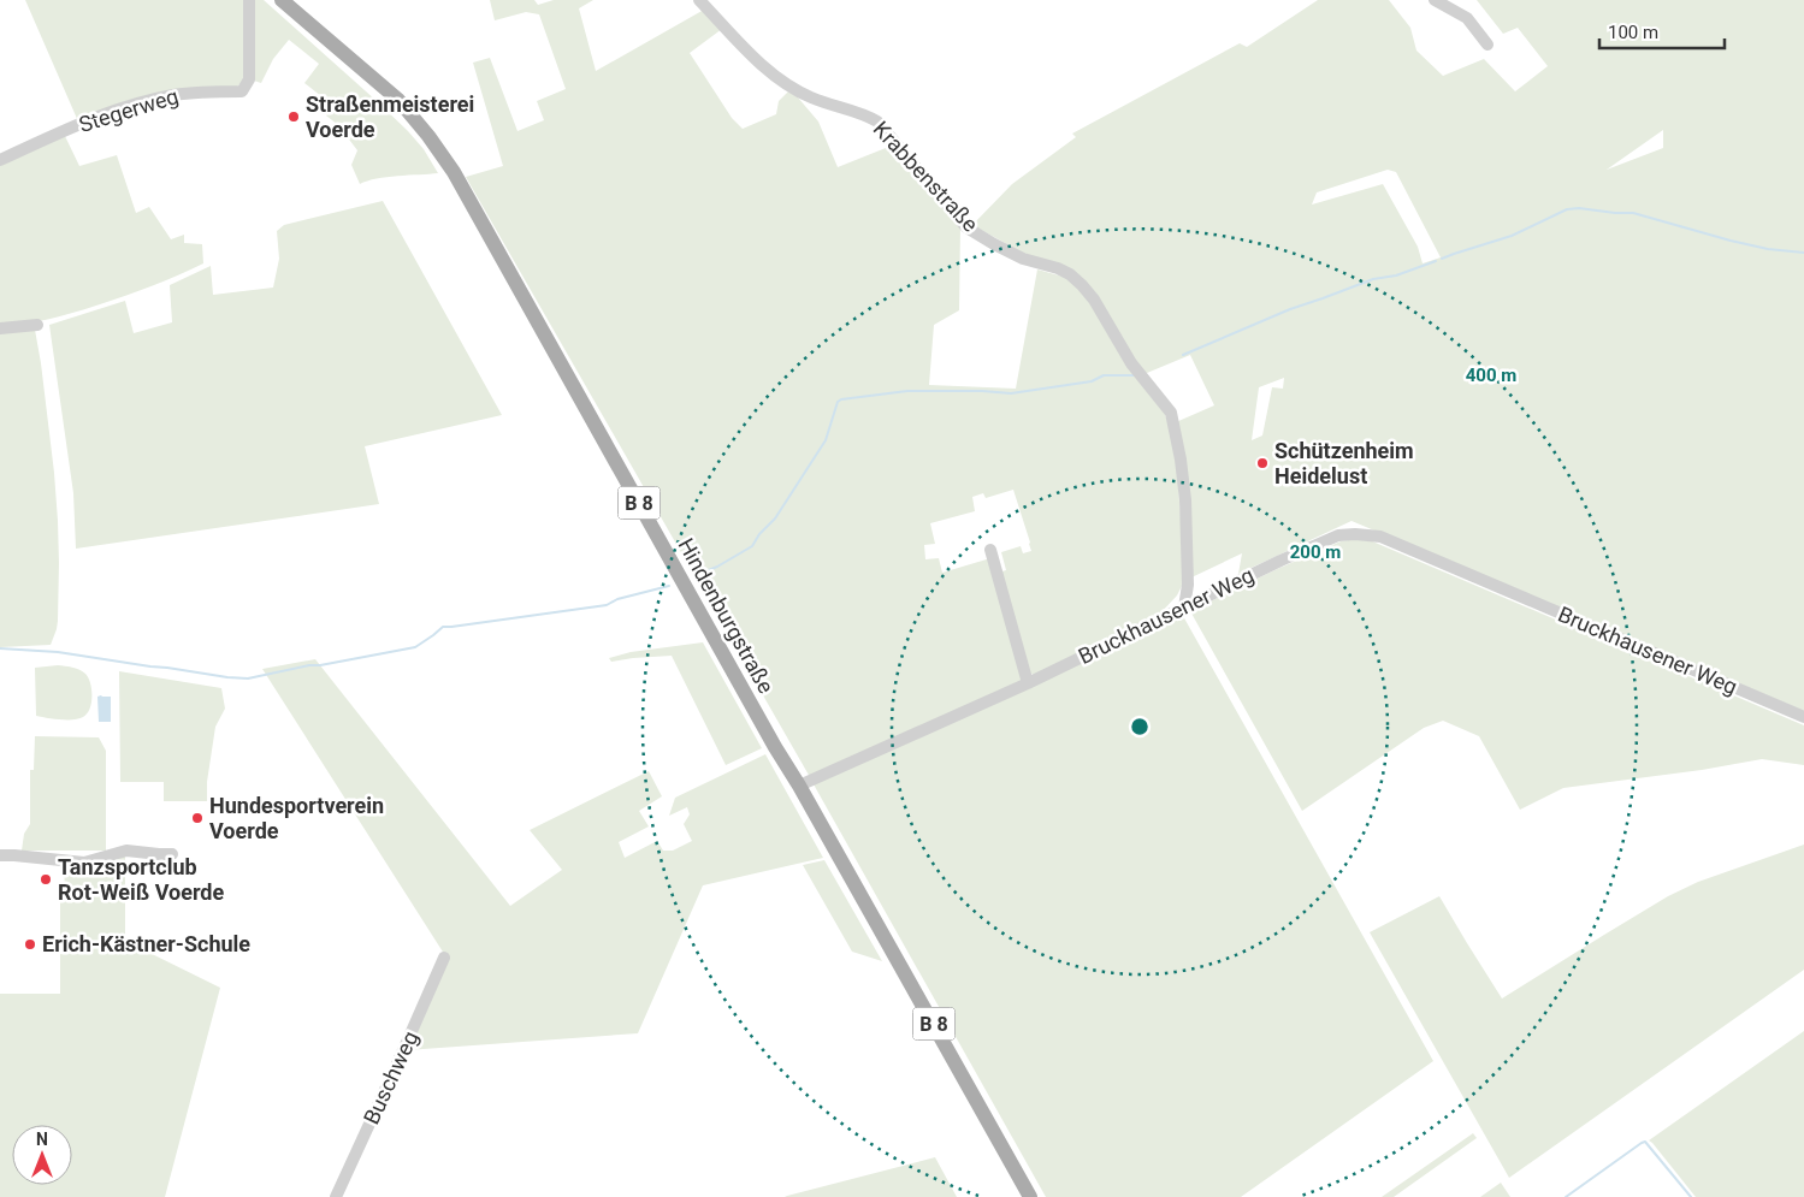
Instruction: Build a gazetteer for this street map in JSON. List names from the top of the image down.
{
  "streets": {
    "main road": ["B 8", "Hindenburgstraße"],
    "street": [
      "Stegerweg",
      "Krabbenstraße",
      "Bruckhausener Weg",
      "Buschweg"
    ]
  },
  "crossings": [
    ["Krabbenstraße", "Bruckhausener Weg"],
    ["Hindenburgstraße", "Bruckhausener Weg"]
  ],
  "places": [
    "Straßenmeisterei Voerde",
    "Schützenheim Heidelust",
    "Hundesportverein Voerde",
    "Tanzsportclub Rot-Weiß Voerde",
    "Erich-Kästner-Schule"
  ],
  "scale_bar": "100 m",
  "north": "top",
  "rings": ["400 m", "200 m"]
}
